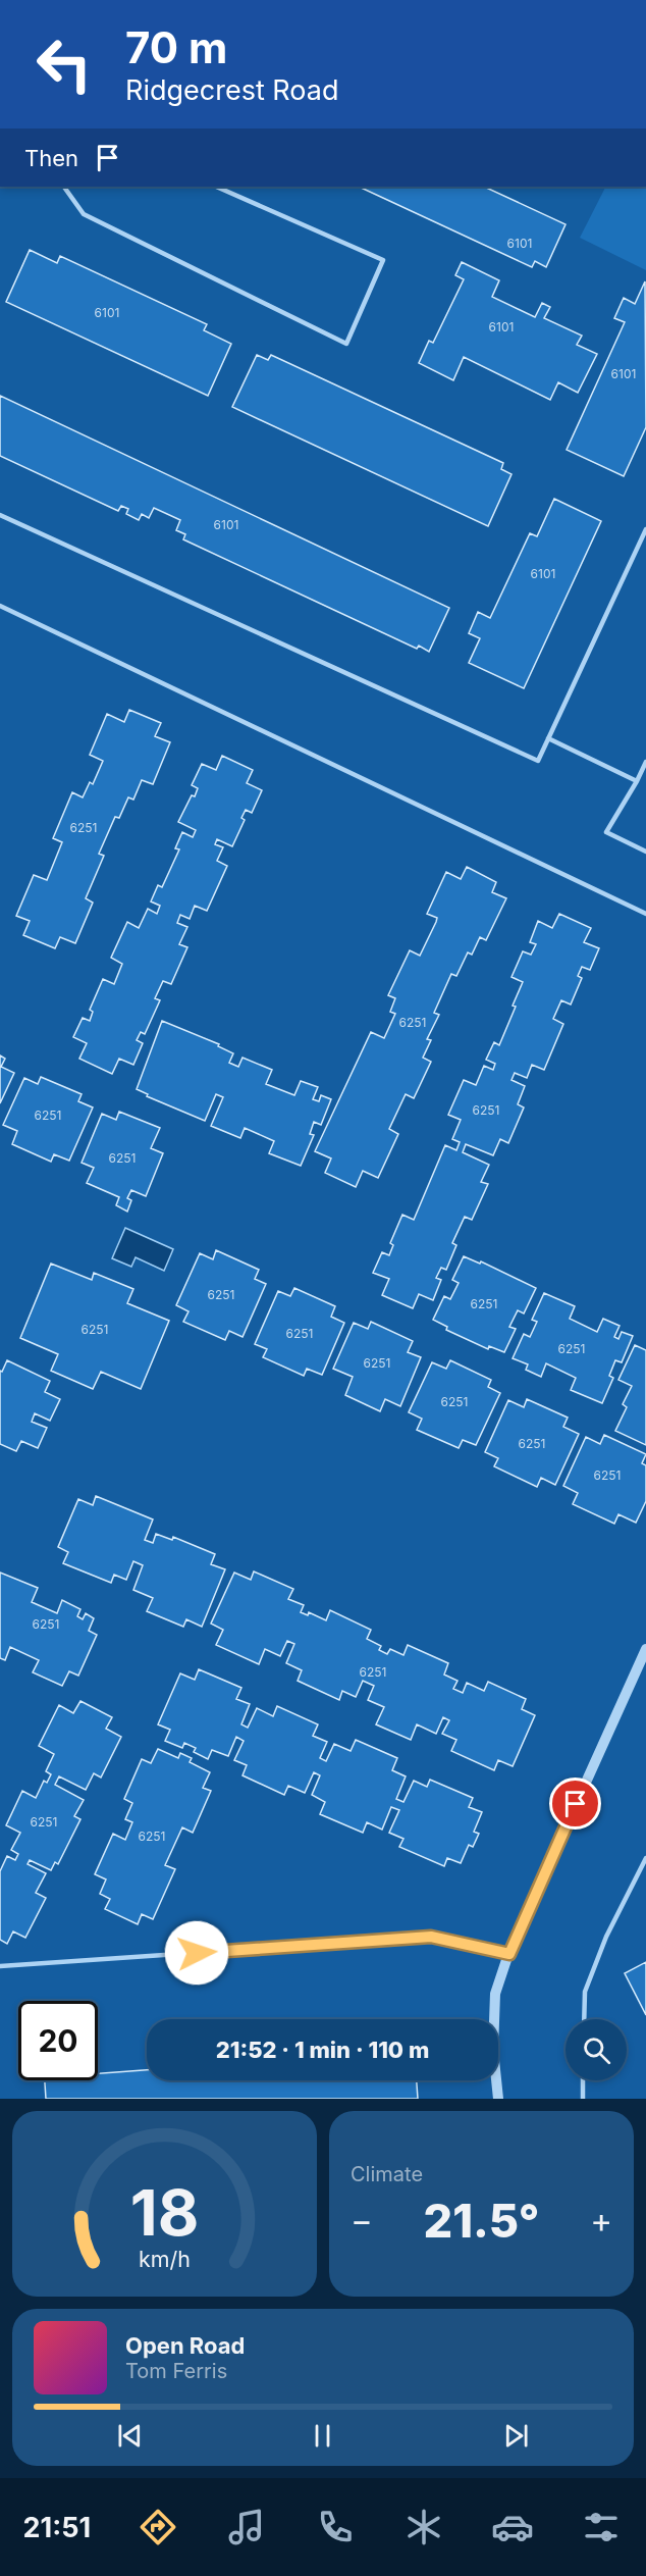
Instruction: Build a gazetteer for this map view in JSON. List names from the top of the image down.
{
  "house_numbers": [
    "6101",
    "6101",
    "6101",
    "6101",
    "6101",
    "6101",
    "6251",
    "6251",
    "6251",
    "6251",
    "6251",
    "6251",
    "6251",
    "6251",
    "6251",
    "6251",
    "6251",
    "6251",
    "6251",
    "6251",
    "6251",
    "6251",
    "6251",
    "6251"
  ],
  "page": {
    "turn": ["70 m", "Ridgecrest Road"],
    "then": "Then",
    "limit": "20",
    "trip": "21:52 · 1 min · 110 m",
    "tile": "Climate",
    "heat": ["−", "21.5°", "+"],
    "song": ["Open Road", "Tom Ferris"],
    "tabs": "21:51",
    "gauge": ["18", "km/h"]
  }
}
